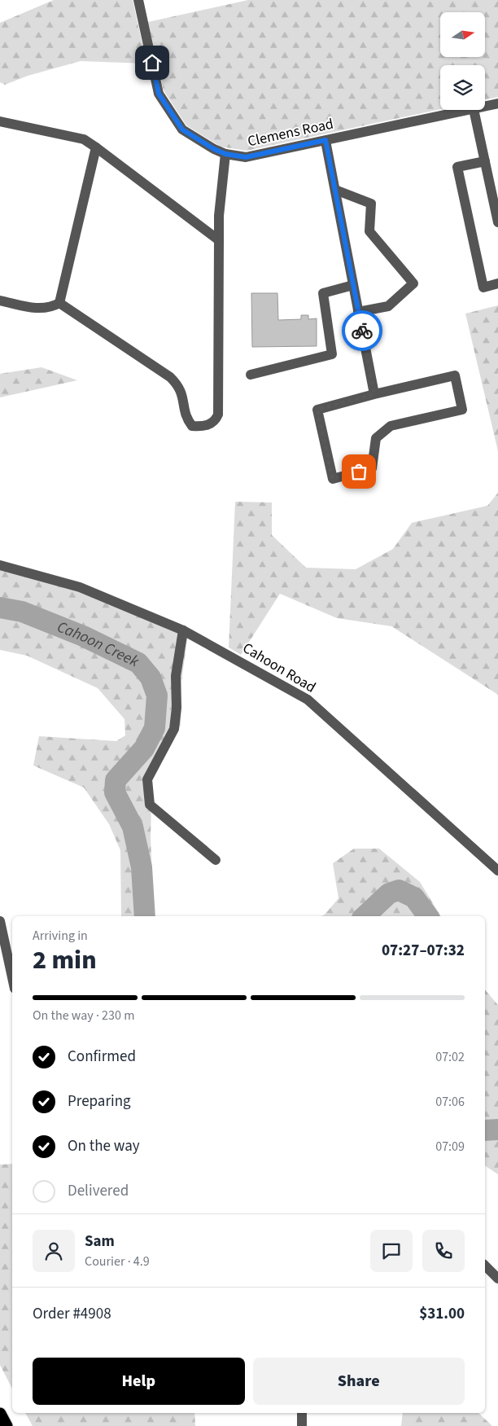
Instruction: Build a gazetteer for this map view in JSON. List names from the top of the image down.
{
  "streets": {
    "street": ["Clemens Road", "Cahoon Road"]
  },
  "water": ["Cahoon Creek"],
  "north": "right",
  "page": {
    "heading": ["2 min", "Arriving in", "07:27–07:32"],
    "panel": [
      "Sam",
      "Courier · 4.9",
      "Order #4908",
      "$31.00"
    ],
    "bar": "On the way · 230 m",
    "list": [
      ["Confirmed", "07:02"],
      ["Preparing", "07:06"],
      ["On the way", "07:09"],
      "Delivered"
    ],
    "buttons": ["Help", "Share"]
  }
}
